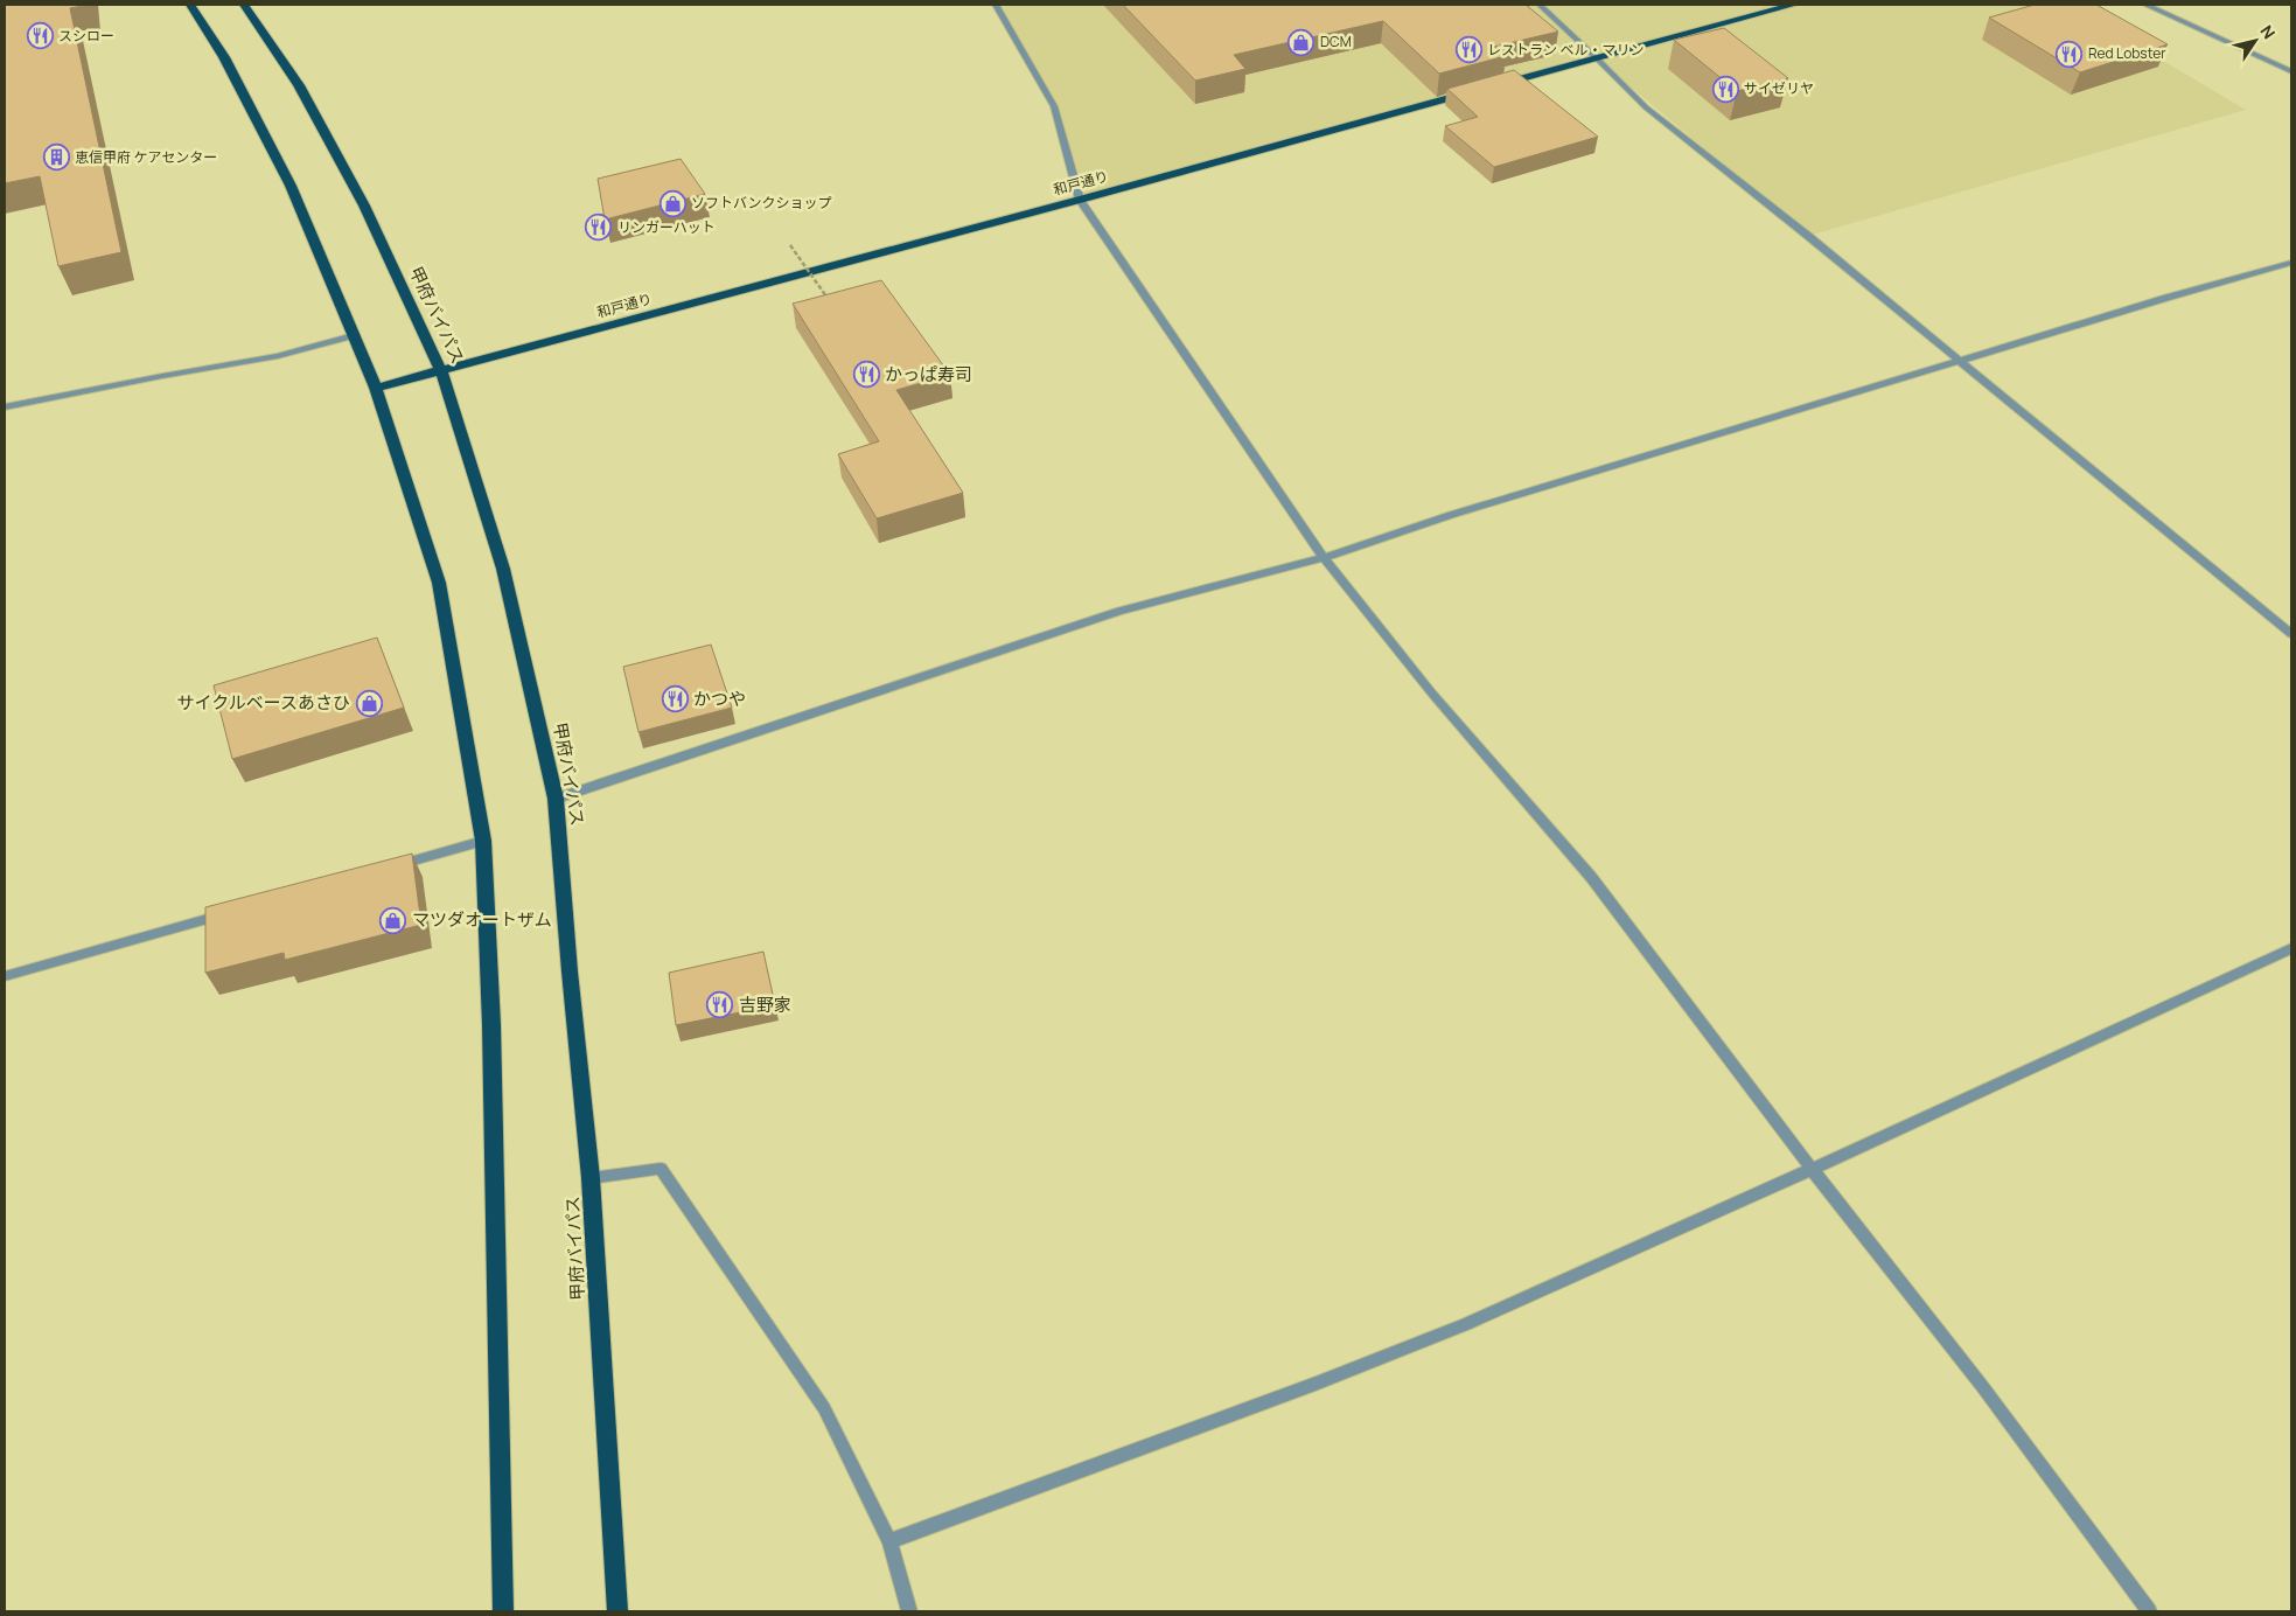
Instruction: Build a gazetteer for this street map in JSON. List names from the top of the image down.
{
  "streets": {
    "highway": ["和戸通り", "甲府バイパス"]
  },
  "crossings": [
    ["和戸通り", "甲府バイパス"]
  ],
  "places": {
    "restaurant": [
      "スシロー",
      "レストラン ベル・マリン",
      "Red Lobster",
      "サイゼリヤ",
      "リンガーハット",
      "かっぱ寿司",
      "かつや",
      "吉野家"
    ],
    "shop": [
      "DCM",
      "ソフトバンクショップ",
      "サイクルベースあさひ",
      "マツダオートザム"
    ],
    "building": ["恵信甲府 ケアセンター"]
  },
  "north": "top right"
}
